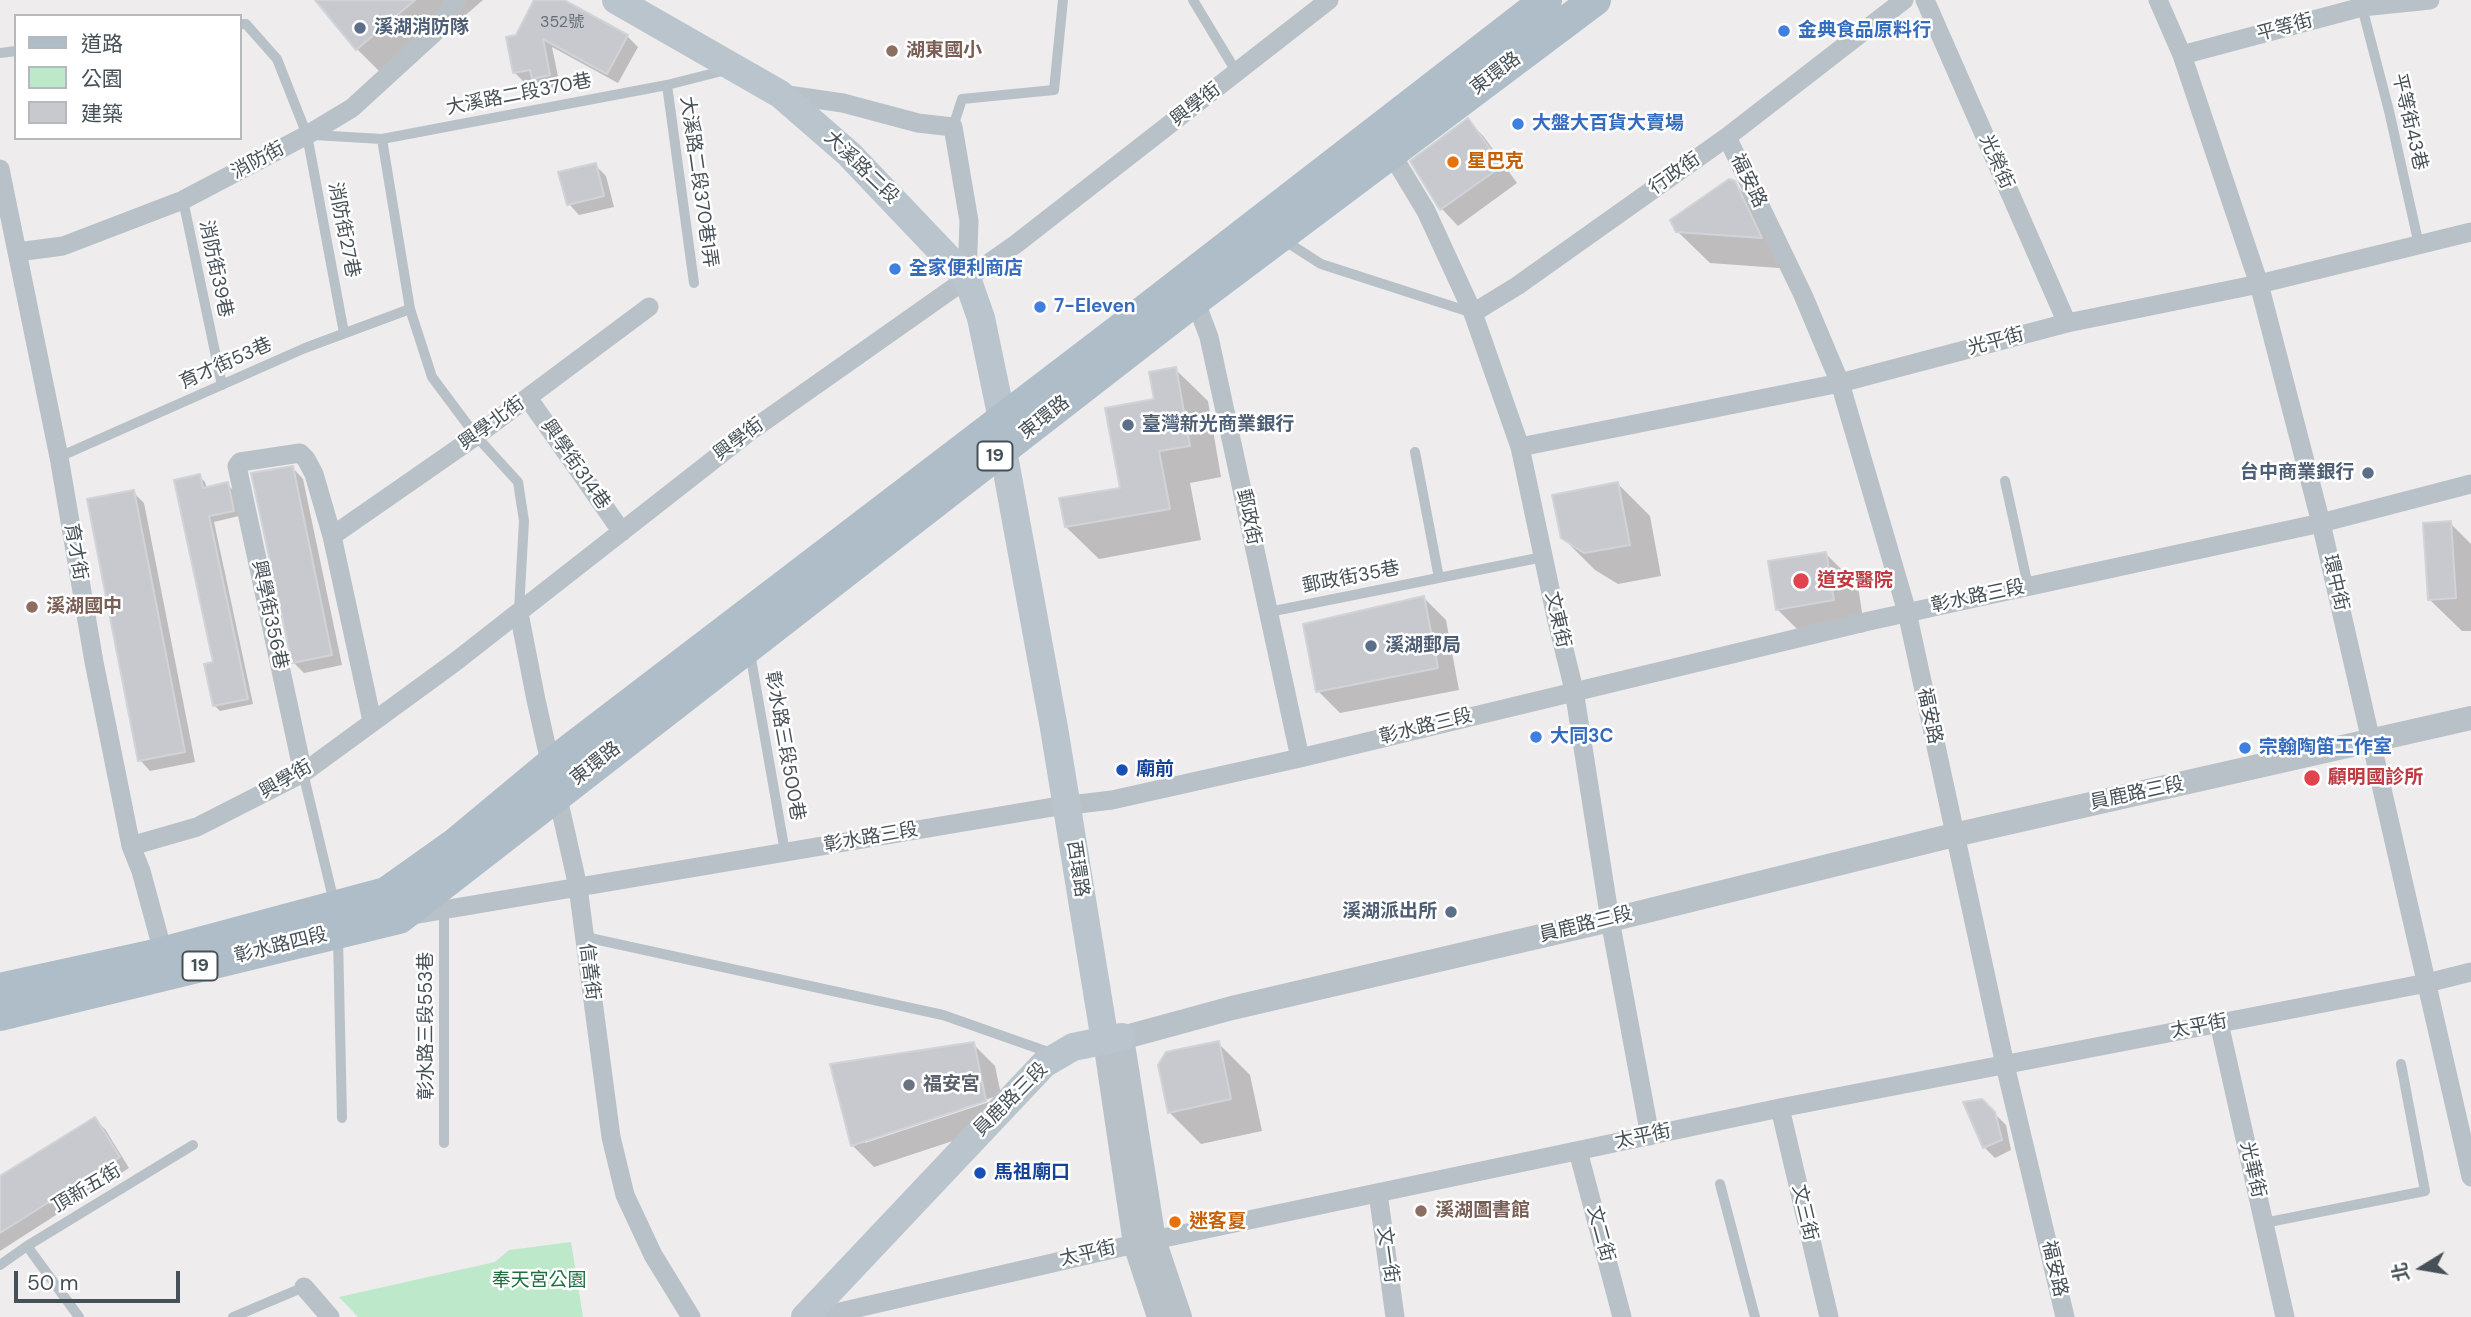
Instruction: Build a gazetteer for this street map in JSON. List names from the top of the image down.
{
  "streets": {
    "main road": [
      "東環路",
      "大溪路二段",
      "19",
      "員鹿路三段",
      "西環路",
      "彰水路四段"
    ],
    "street": [
      "平等街",
      "興學街",
      "消防街",
      "光榮街",
      "行政街",
      "福安路",
      "光平街",
      "興學北街",
      "興學街314巷",
      "郵政街",
      "育才街",
      "環中街",
      "彰水路三段",
      "興學街356巷",
      "文東街",
      "信善街",
      "太平街",
      "光華街",
      "文三街",
      "文二街",
      "文一街"
    ],
    "lane": [
      "大溪路二段370巷",
      "平等街43巷",
      "大溪路二段370巷1弄",
      "消防街27巷",
      "消防街39巷",
      "育才街53巷",
      "郵政街35巷",
      "彰水路三段500巷",
      "彰水路三段553巷",
      "頂新五街"
    ]
  },
  "crossings": [
    ["平等街", "平等街43巷"],
    ["平等街", "環中街"],
    ["東環路", "大溪路二段"],
    ["東環路", "郵政街"],
    ["東環路", "彰水路三段"],
    ["東環路", "文東街"],
    ["東環路", "彰水路三段500巷"],
    ["東環路", "西環路"],
    ["東環路", "彰水路四段"],
    ["東環路", "信善街"],
    ["大溪路二段370巷", "消防街"],
    ["大溪路二段370巷", "大溪路二段"],
    ["大溪路二段370巷", "大溪路二段370巷1弄"],
    ["大溪路二段370巷", "消防街27巷"],
    ["興學街", "大溪路二段"],
    ["興學街", "興學街314巷"],
    ["興學街", "育才街"],
    ["興學街", "興學街356巷"],
    ["興學街", "信善街"],
    ["平等街43巷", "光平街"],
    ["消防街", "消防街27巷"],
    ["消防街", "消防街39巷"],
    ["消防街", "育才街"],
    ["光榮街", "光平街"],
    ["大溪路二段", "西環路"],
    ["行政街", "福安路"],
    ["行政街", "文東街"],
    ["福安路", "光平街"],
    ["福安路", "彰水路三段"],
    ["福安路", "員鹿路三段"],
    ["福安路", "太平街"],
    ["消防街27巷", "育才街53巷"],
    ["消防街39巷", "育才街53巷"],
    ["光平街", "環中街"],
    ["光平街", "文東街"],
    ["育才街53巷", "育才街"],
    ["興學北街", "興學街314巷"],
    ["興學北街", "興學街356巷"],
    ["郵政街", "郵政街35巷"],
    ["郵政街", "彰水路三段"],
    ["育才街", "彰水路四段"],
    ["郵政街35巷", "文東街"],
    ["環中街", "彰水路三段"],
    ["環中街", "員鹿路三段"],
    ["環中街", "太平街"],
    ["彰水路三段", "文東街"],
    ["彰水路三段", "彰水路三段500巷"],
    ["彰水路三段", "西環路"],
    ["彰水路三段", "彰水路四段"],
    ["彰水路三段", "信善街"],
    ["彰水路三段", "彰水路三段553巷"],
    ["文東街", "員鹿路三段"],
    ["文東街", "太平街"],
    ["員鹿路三段", "西環路"],
    ["西環路", "太平街"],
    ["太平街", "光華街"],
    ["太平街", "文三街"],
    ["太平街", "文二街"],
    ["太平街", "文一街"]
  ],
  "parks": ["奉天宮公園"],
  "places": [
    "溪湖消防隊",
    "金典食品原料行",
    "湖東國小",
    "大盤大百貨大賣場",
    "星巴克",
    "全家便利商店",
    "7-Eleven",
    "臺灣新光商業銀行",
    "台中商業銀行",
    "道安醫院",
    "溪湖國中",
    "溪湖郵局",
    "大同3C",
    "宗翰陶笛工作室",
    "廟前",
    "顧明國診所",
    "溪湖派出所",
    "福安宮",
    "馬祖廟口",
    "溪湖圖書館",
    "迷客夏"
  ],
  "house_numbers": ["352號"],
  "legend": ["道路", "公園", "建築"],
  "scale_bar": "50 m",
  "north": "left"
}
